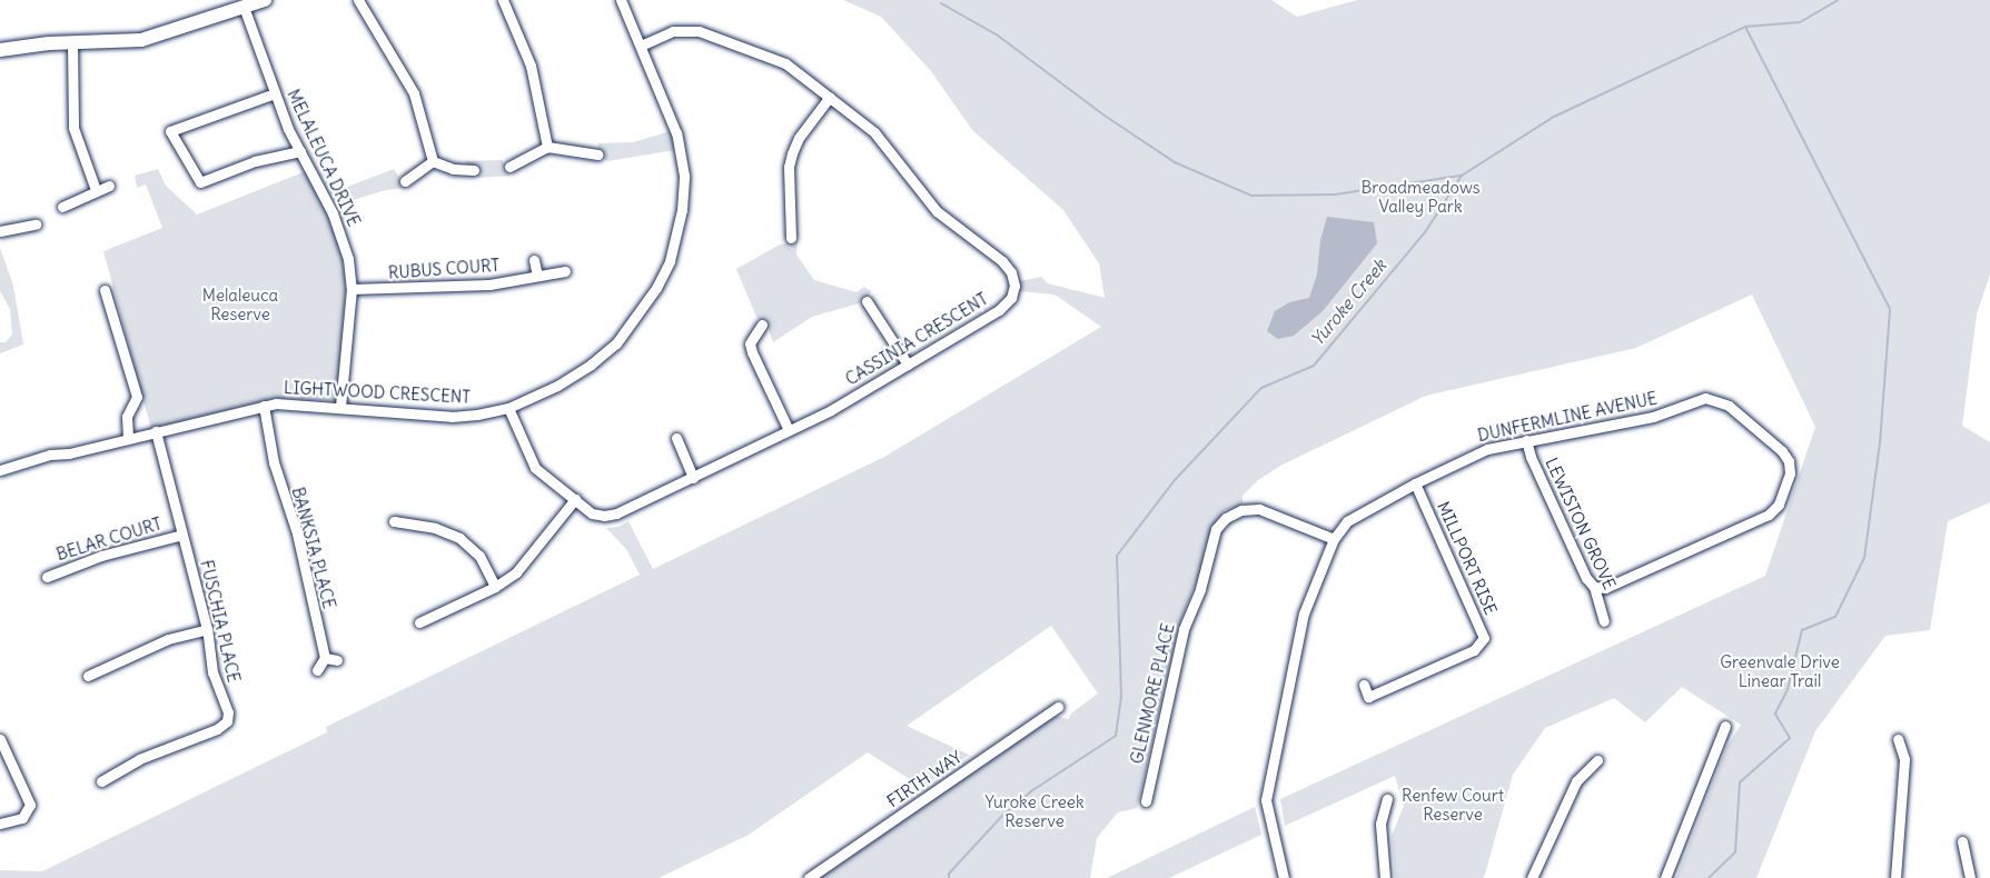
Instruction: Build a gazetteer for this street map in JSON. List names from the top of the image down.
{
  "streets": {
    "street": [
      "MELALEUCA DRIVE",
      "RUBUS COURT",
      "CASSINIA CRESCENT",
      "LIGHTWOOD CRESCENT",
      "DUNFERMLINE AVENUE",
      "LEWISTON GROVE",
      "BELAR COURT",
      "BANKSIA PLACE",
      "MILLPORT RISE",
      "FUSCHIA PLACE",
      "GLENMORE PLACE",
      "FIRTH WAY"
    ]
  },
  "crossings": [
    ["MELALEUCA DRIVE", "RUBUS COURT"],
    ["MELALEUCA DRIVE", "LIGHTWOOD CRESCENT"],
    ["CASSINIA CRESCENT", "LIGHTWOOD CRESCENT"],
    ["LIGHTWOOD CRESCENT", "BANKSIA PLACE"],
    ["LIGHTWOOD CRESCENT", "FUSCHIA PLACE"],
    ["DUNFERMLINE AVENUE", "LEWISTON GROVE"],
    ["DUNFERMLINE AVENUE", "MILLPORT RISE"],
    ["DUNFERMLINE AVENUE", "GLENMORE PLACE"],
    ["BELAR COURT", "FUSCHIA PLACE"]
  ],
  "water": ["Yuroke Creek"],
  "parks": [
    "Broadmeadows Valley Park",
    "Melaleuca Reserve",
    "Greenvale Drive Linear Trail",
    "Renfew Court Reserve",
    "Yuroke Creek Reserve"
  ]
}
